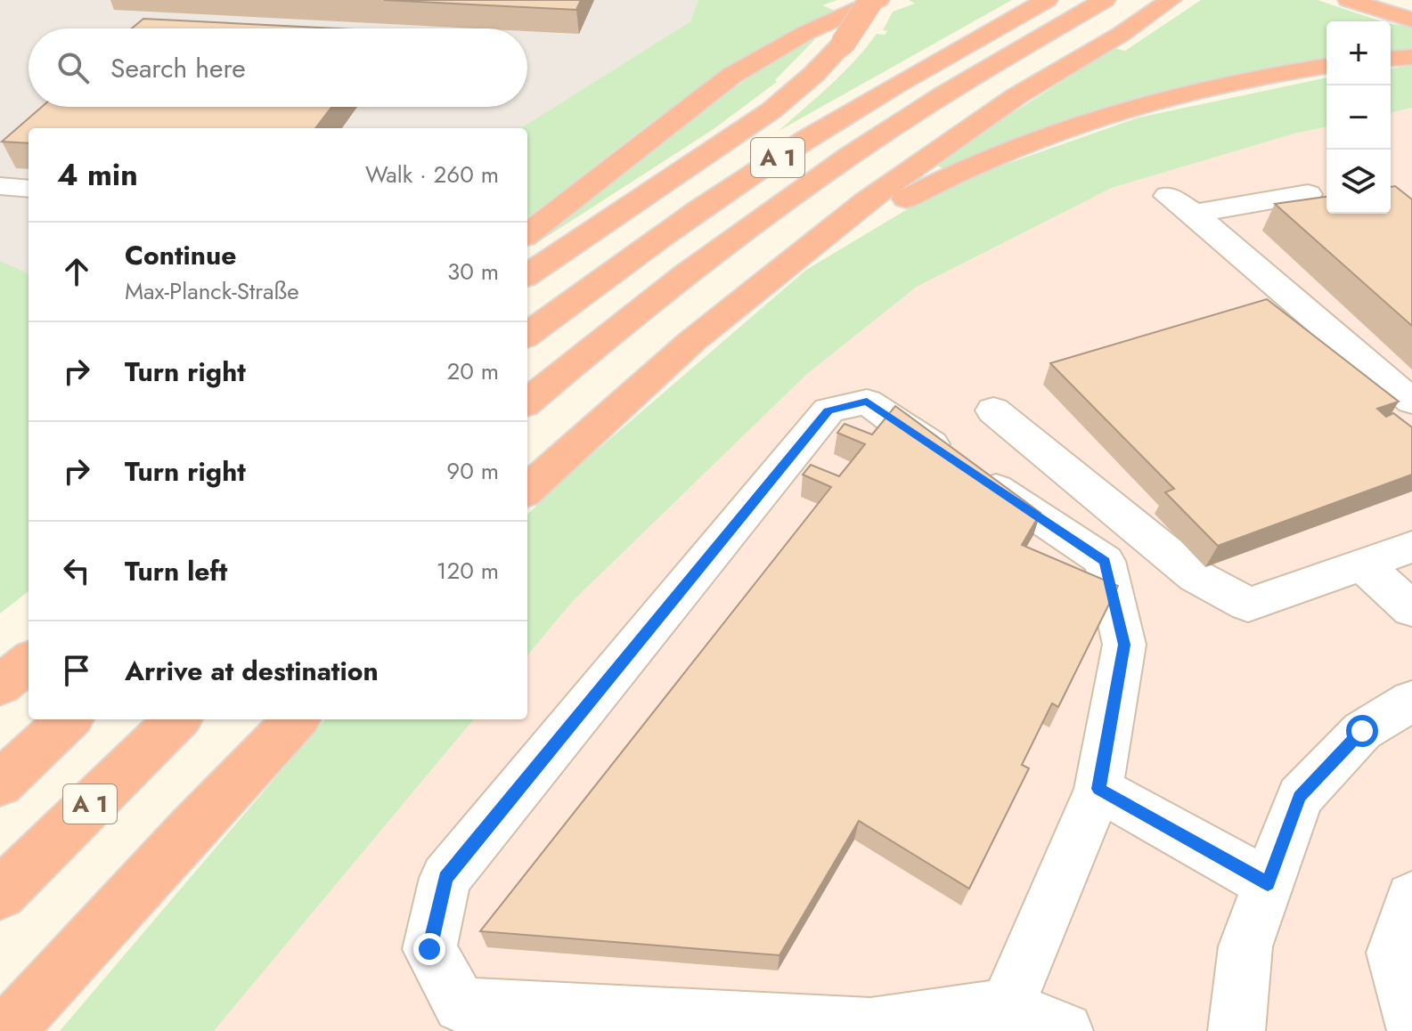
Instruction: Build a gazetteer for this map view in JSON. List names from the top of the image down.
{
  "streets": {
    "highway": ["A 1"]
  },
  "page": {
    "map_buttons": ["+", "−"],
    "search": "Search here",
    "heading": ["4 min", "Walk · 260 m"],
    "list": [
      ["Continue", "Max-Planck-Straße", "30 m"],
      ["Turn right", "20 m"],
      ["Turn right", "90 m"],
      ["Turn left", "120 m"],
      "Arrive at destination"
    ]
  }
}
